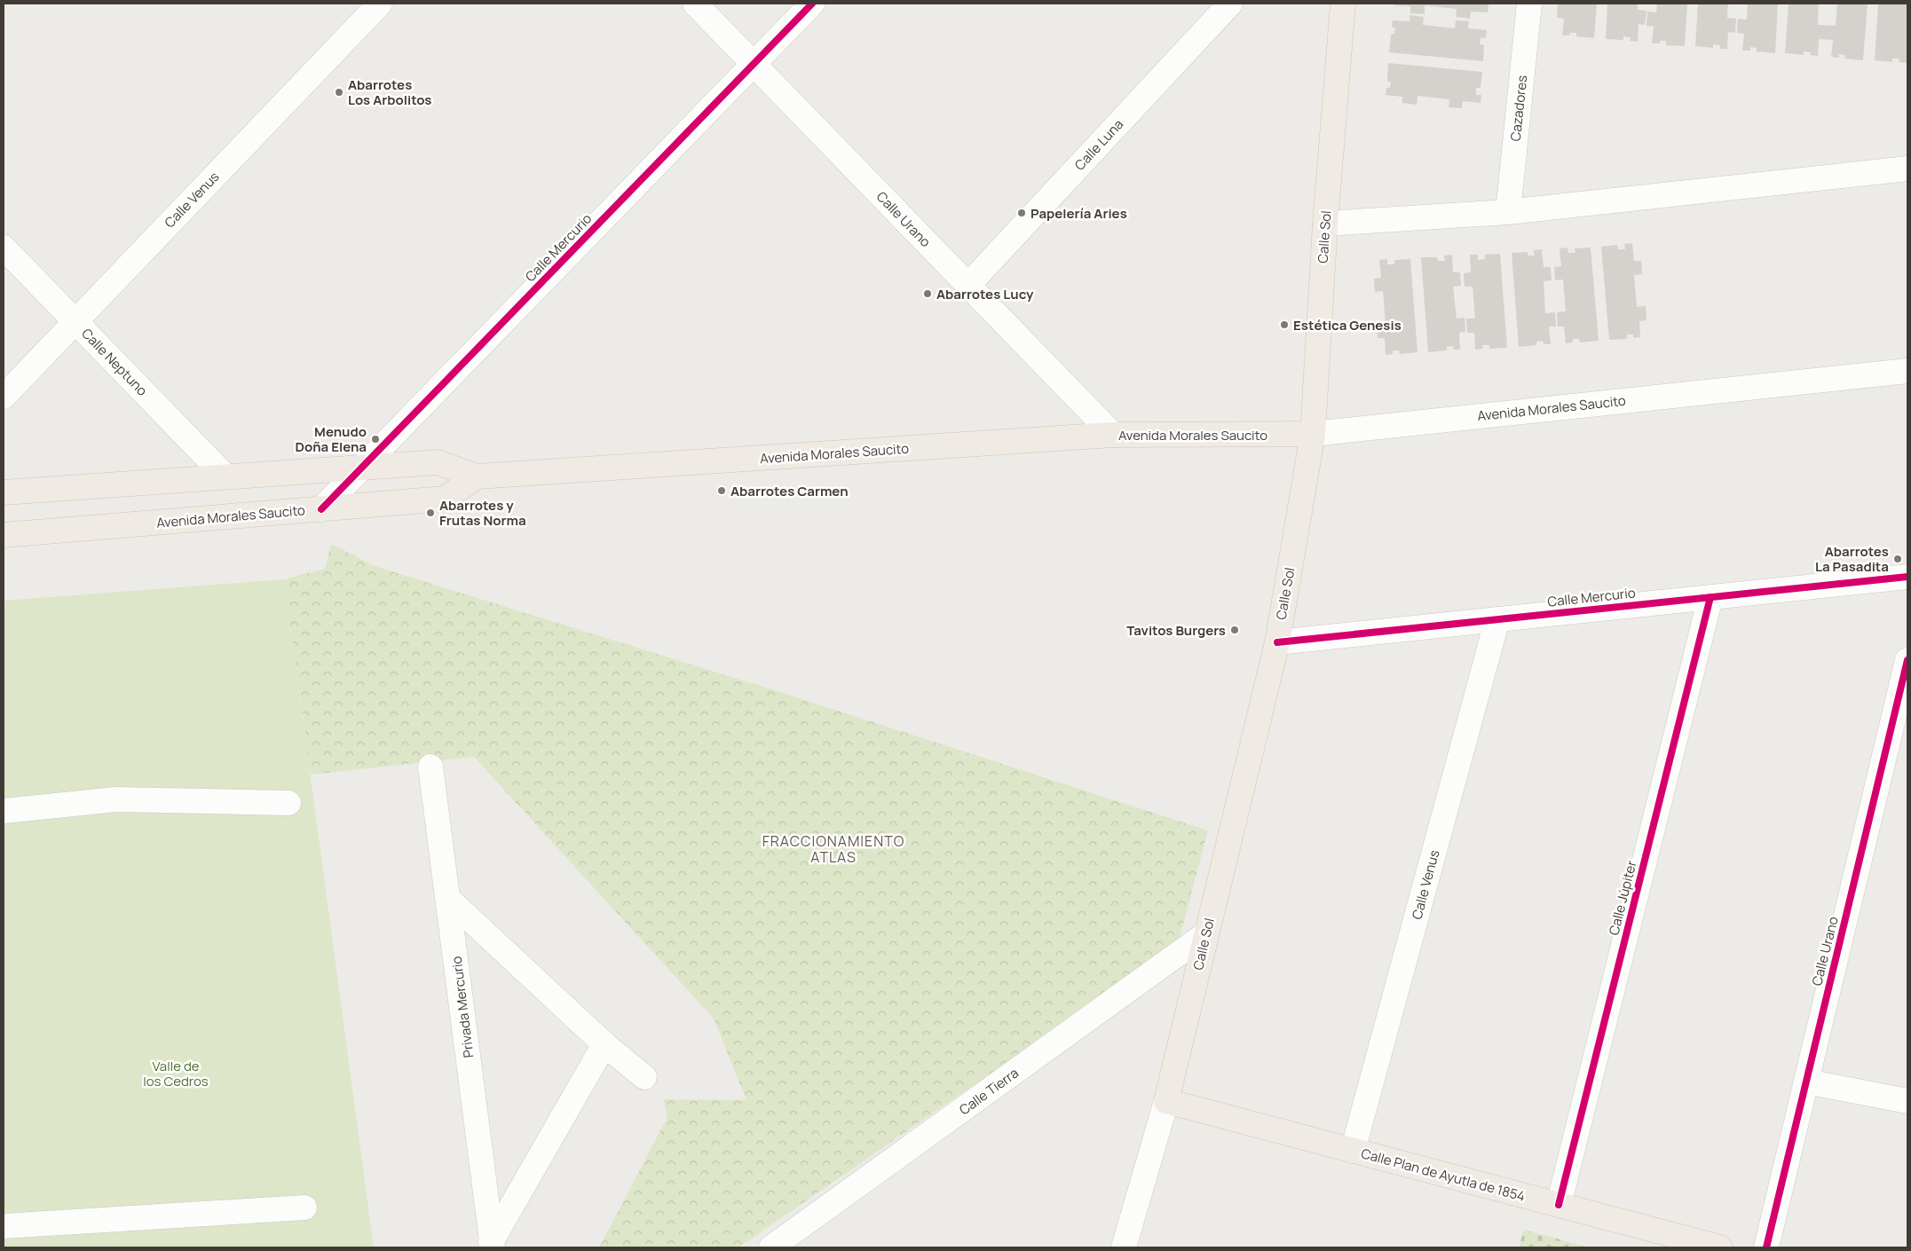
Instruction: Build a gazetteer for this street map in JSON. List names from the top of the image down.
{
  "streets": {
    "main road": ["Calle Sol", "Avenida Morales Saucito", "Calle Plan de Ayutla de 1854"],
    "street": [
      "Cazadores",
      "Calle Luna",
      "Calle Venus",
      "Calle Urano",
      "Calle Mercurio",
      "Calle Neptuno",
      "Calle Júpiter",
      "Privada Mercurio",
      "Calle Tierra"
    ]
  },
  "crossings": [
    ["Calle Luna", "Calle Urano"],
    ["Calle Venus", "Calle Mercurio"],
    ["Calle Venus", "Calle Neptuno"],
    ["Calle Venus", "Calle Plan de Ayutla de 1854"],
    ["Calle Urano", "Calle Mercurio"],
    ["Calle Urano", "Avenida Morales Saucito"],
    ["Calle Sol", "Calle Mercurio"],
    ["Calle Sol", "Avenida Morales Saucito"],
    ["Calle Sol", "Calle Tierra"],
    ["Calle Sol", "Calle Plan de Ayutla de 1854"],
    ["Calle Mercurio", "Avenida Morales Saucito"],
    ["Calle Mercurio", "Calle Júpiter"],
    ["Calle Neptuno", "Avenida Morales Saucito"],
    ["Calle Júpiter", "Calle Plan de Ayutla de 1854"]
  ],
  "districts": ["FRACCIONAMIENTO ATLAS"],
  "parks": ["Valle de los Cedros"],
  "places": [
    "Abarrotes Los Arbolitos",
    "Papelería Aries",
    "Abarrotes Lucy",
    "Estética Genesis",
    "Menudo Doña Elena",
    "Abarrotes Carmen",
    "Abarrotes y Frutas Norma",
    "Abarrotes La Pasadita",
    "Tavitos Burgers"
  ]
}
